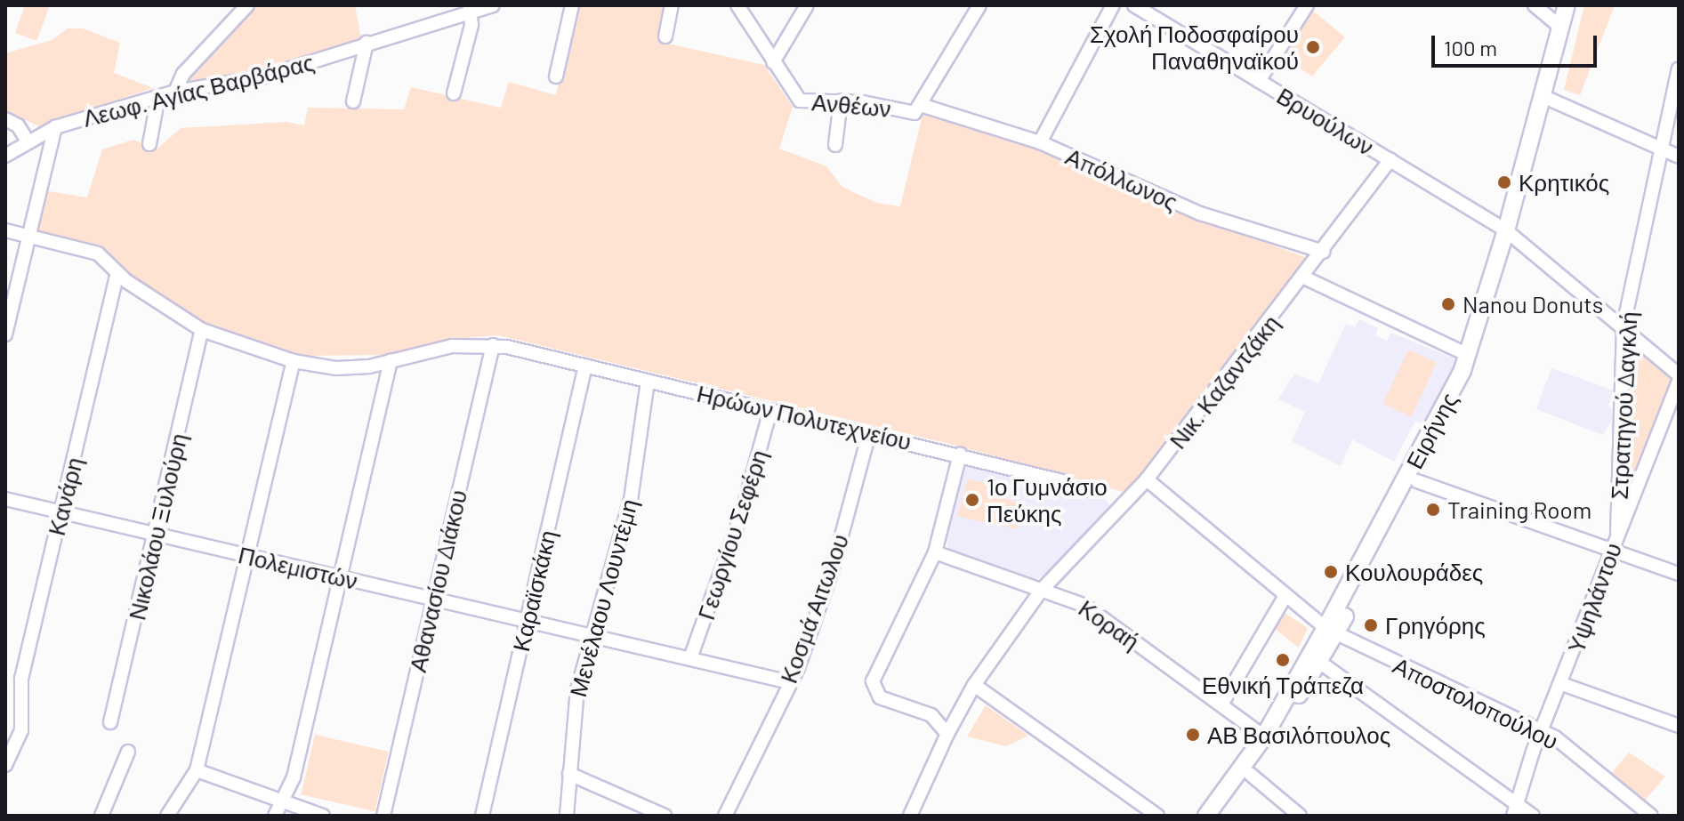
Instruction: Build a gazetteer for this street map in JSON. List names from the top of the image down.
{
  "streets": {
    "main road": ["Ειρήνης"],
    "street": [
      "Λεωφ. Αγίας Βαρβάρας",
      "Ανθέων",
      "Βρυούλων",
      "Απόλλωνος",
      "Νικ. Καζαντζάκη",
      "Στρατηγού Δαγκλή",
      "Ηρώων Πολυτεχνείου",
      "Κανάρη",
      "Νικολάου Ξυλούρη",
      "Γεωργίου Σεφέρη",
      "Πολεμιστών",
      "Αθανασίου Διάκου",
      "Καραϊσκάκη",
      "Μενέλαου Λουντέμη",
      "Υψηλάντου",
      "Κοσμά Αιτωλου",
      "Κοραή",
      "Αποστολοπούλου"
    ]
  },
  "crossings": [
    ["Ανθέων", "Απόλλωνος"],
    ["Βρυούλων", "Νικ. Καζαντζάκη"],
    ["Βρυούλων", "Στρατηγού Δαγκλή"],
    ["Βρυούλων", "Ειρήνης"],
    ["Απόλλωνος", "Νικ. Καζαντζάκη"],
    ["Νικ. Καζαντζάκη", "Κοραή"],
    ["Στρατηγού Δαγκλή", "Υψηλάντου"],
    ["Ηρώων Πολυτεχνείου", "Κανάρη"],
    ["Ηρώων Πολυτεχνείου", "Νικολάου Ξυλούρη"],
    ["Ηρώων Πολυτεχνείου", "Γεωργίου Σεφέρη"],
    ["Ηρώων Πολυτεχνείου", "Αθανασίου Διάκου"],
    ["Ηρώων Πολυτεχνείου", "Καραϊσκάκη"],
    ["Ηρώων Πολυτεχνείου", "Μενέλαου Λουντέμη"],
    ["Ηρώων Πολυτεχνείου", "Κοσμά Αιτωλου"],
    ["Ειρήνης", "Κοραή"],
    ["Ειρήνης", "Αποστολοπούλου"],
    ["Κανάρη", "Πολεμιστών"],
    ["Νικολάου Ξυλούρη", "Πολεμιστών"],
    ["Γεωργίου Σεφέρη", "Πολεμιστών"],
    ["Πολεμιστών", "Αθανασίου Διάκου"],
    ["Πολεμιστών", "Καραϊσκάκη"],
    ["Πολεμιστών", "Μενέλαου Λουντέμη"],
    ["Πολεμιστών", "Κοσμά Αιτωλου"],
    ["Υψηλάντου", "Αποστολοπούλου"]
  ],
  "places": [
    "Σχολή Ποδοσφαίρου Παναθηναϊκού",
    "Κρητικός",
    "Nanou Donuts",
    "1ο Γυμνάσιο Πεύκης",
    "Training Room",
    "Κουλουράδες",
    "Γρηγόρης",
    "Εθνική Τράπεζα",
    "ΑΒ Βασιλόπουλος"
  ],
  "scale_bar": "100 m"
}
